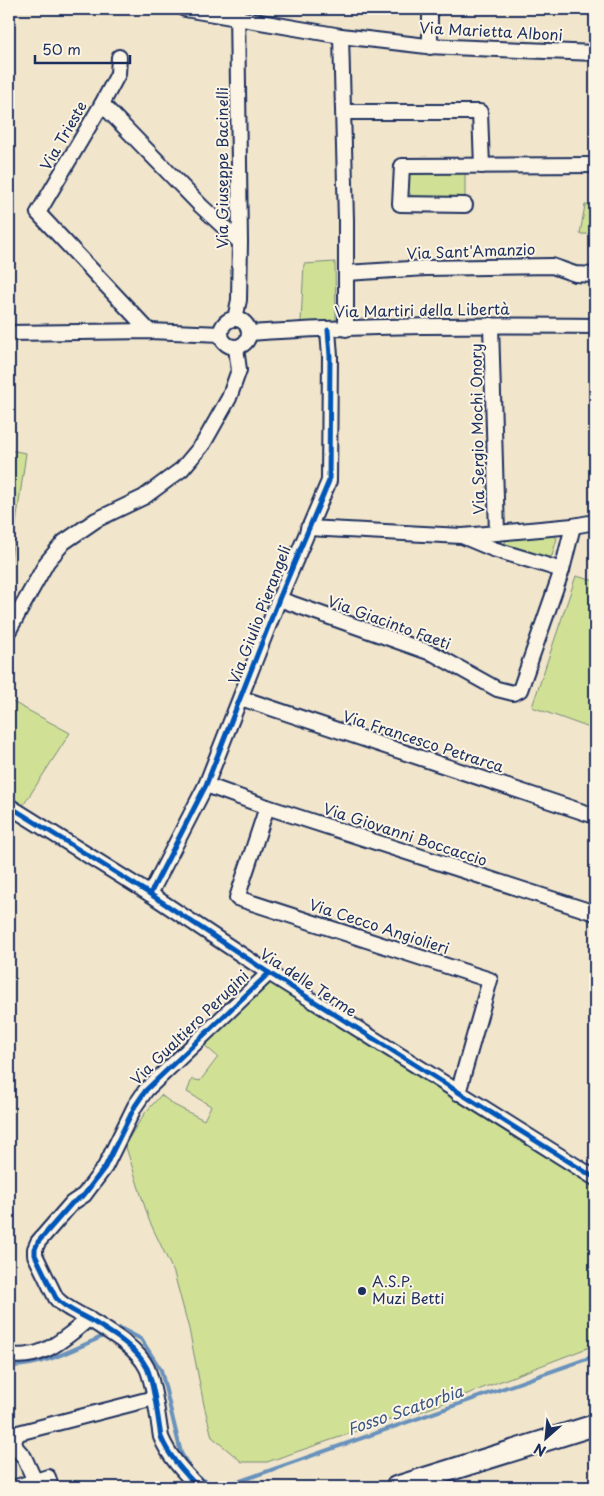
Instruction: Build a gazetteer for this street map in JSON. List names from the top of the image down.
{
  "streets": {
    "street": [
      "Via Marietta Alboni",
      "Via Trieste",
      "Via Giuseppe Bacinelli",
      "Via Sant'Amanzio",
      "Via Martiri della Libertà",
      "Via Sergio Mochi Onory",
      "Via Giulio Pierangeli",
      "Via Giacinto Faeti",
      "Via Francesco Petrarca",
      "Via Giovanni Boccaccio",
      "Via Cecco Angiolieri",
      "Via delle Terme",
      "Via Gualtiero Perugini"
    ]
  },
  "crossings": [
    ["Via Marietta Alboni", "Via Giuseppe Bacinelli"],
    ["Via Trieste", "Via Giuseppe Bacinelli"],
    ["Via Giuseppe Bacinelli", "Via Martiri della Libertà"],
    ["Via Martiri della Libertà", "Via Sergio Mochi Onory"],
    ["Via Martiri della Libertà", "Via Giulio Pierangeli"],
    ["Via Giulio Pierangeli", "Via Giacinto Faeti"],
    ["Via Giulio Pierangeli", "Via Francesco Petrarca"],
    ["Via Giulio Pierangeli", "Via Giovanni Boccaccio"],
    ["Via Giulio Pierangeli", "Via delle Terme"],
    ["Via Giovanni Boccaccio", "Via Cecco Angiolieri"],
    ["Via Cecco Angiolieri", "Via delle Terme"],
    ["Via delle Terme", "Via Gualtiero Perugini"]
  ],
  "water": ["Fosso Scatorbia"],
  "places": ["A.S.P. Muzi Betti"],
  "scale_bar": "50 m",
  "north": "bottom left"
}
